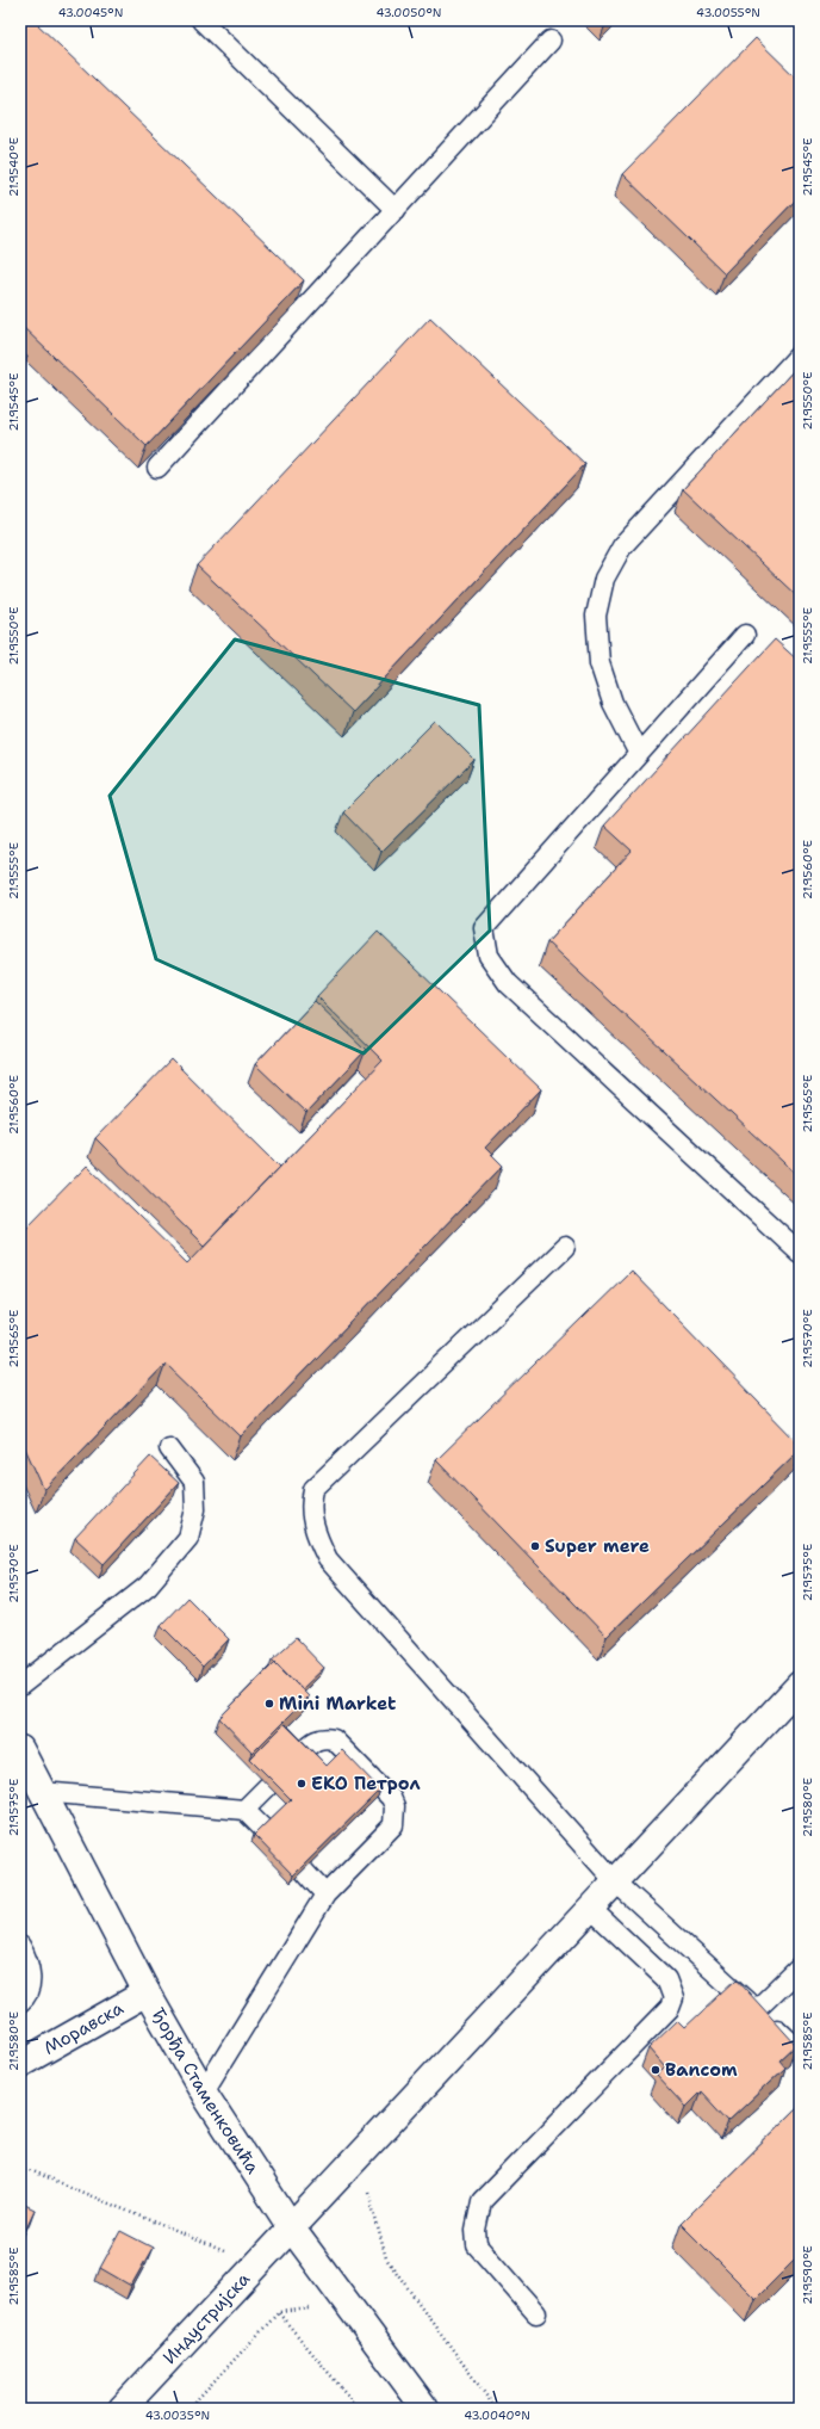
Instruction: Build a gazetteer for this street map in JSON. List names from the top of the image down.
{
  "streets": {
    "street": ["Моравска", "Ђорђа Стаменковића", "Индустријска"]
  },
  "crossings": [
    ["Моравска", "Ђорђа Стаменковића"],
    ["Ђорђа Стаменковића", "Индустријска"]
  ],
  "places": [
    "Super mere",
    "Mini Market",
    "ЕКО Петрол",
    "Bancom"
  ],
  "coordinates": [
    "43.0045°N",
    "43.0050°N",
    "43.0055°N",
    "21.9545°E",
    "21.9540°E",
    "21.9550°E",
    "21.9555°E",
    "21.9560°E",
    "21.9565°E",
    "21.9570°E",
    "21.9575°E",
    "21.9580°E",
    "21.9585°E",
    "21.9590°E",
    "43.0035°N",
    "43.0040°N"
  ]
}
